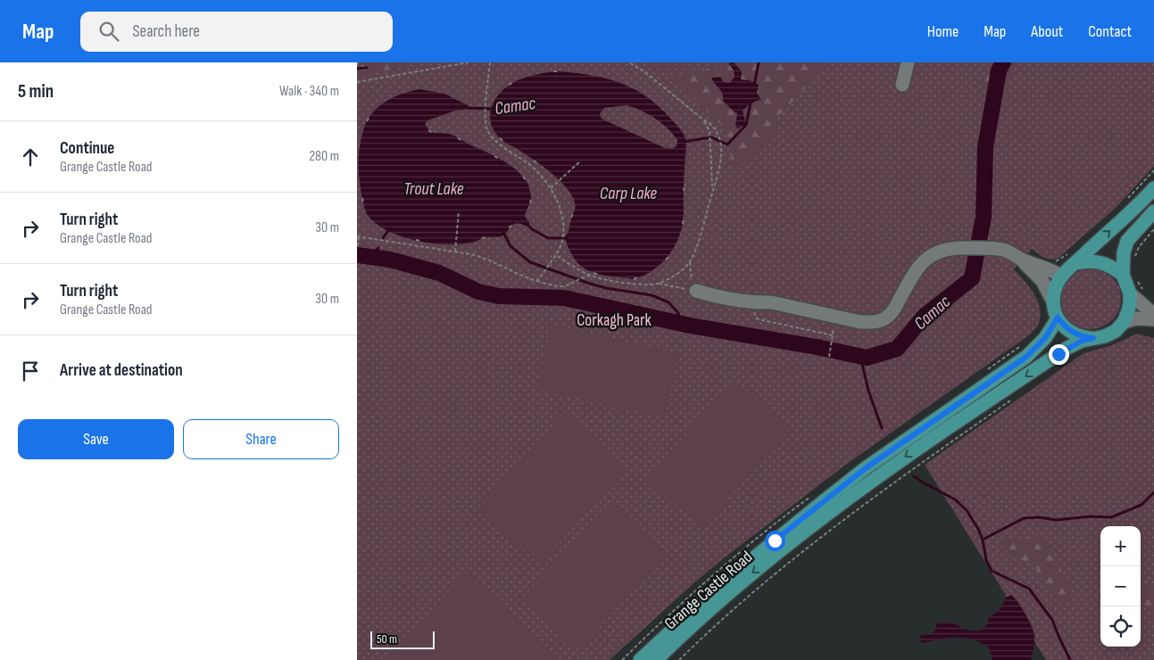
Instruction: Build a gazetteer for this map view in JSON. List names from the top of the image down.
{
  "streets": {
    "main road": ["Grange Castle Road"]
  },
  "water": ["Camac", "Trout Lake", "Carp Lake"],
  "parks": ["Corkagh Park"],
  "scale_bar": "50 m",
  "page": {
    "header": "Map",
    "search": "Search here",
    "nav": [
      "Home",
      "Map",
      "About",
      "Contact"
    ],
    "heading": ["5 min", "Walk · 340 m"],
    "list": [
      ["Continue", "Grange Castle Road", "280 m"],
      ["Turn right", "Grange Castle Road", "30 m"],
      ["Turn right", "Grange Castle Road", "30 m"],
      "Arrive at destination"
    ],
    "buttons": ["Save", "Share"],
    "map_buttons": ["+", "−"],
    "scale": "50 m"
  }
}
